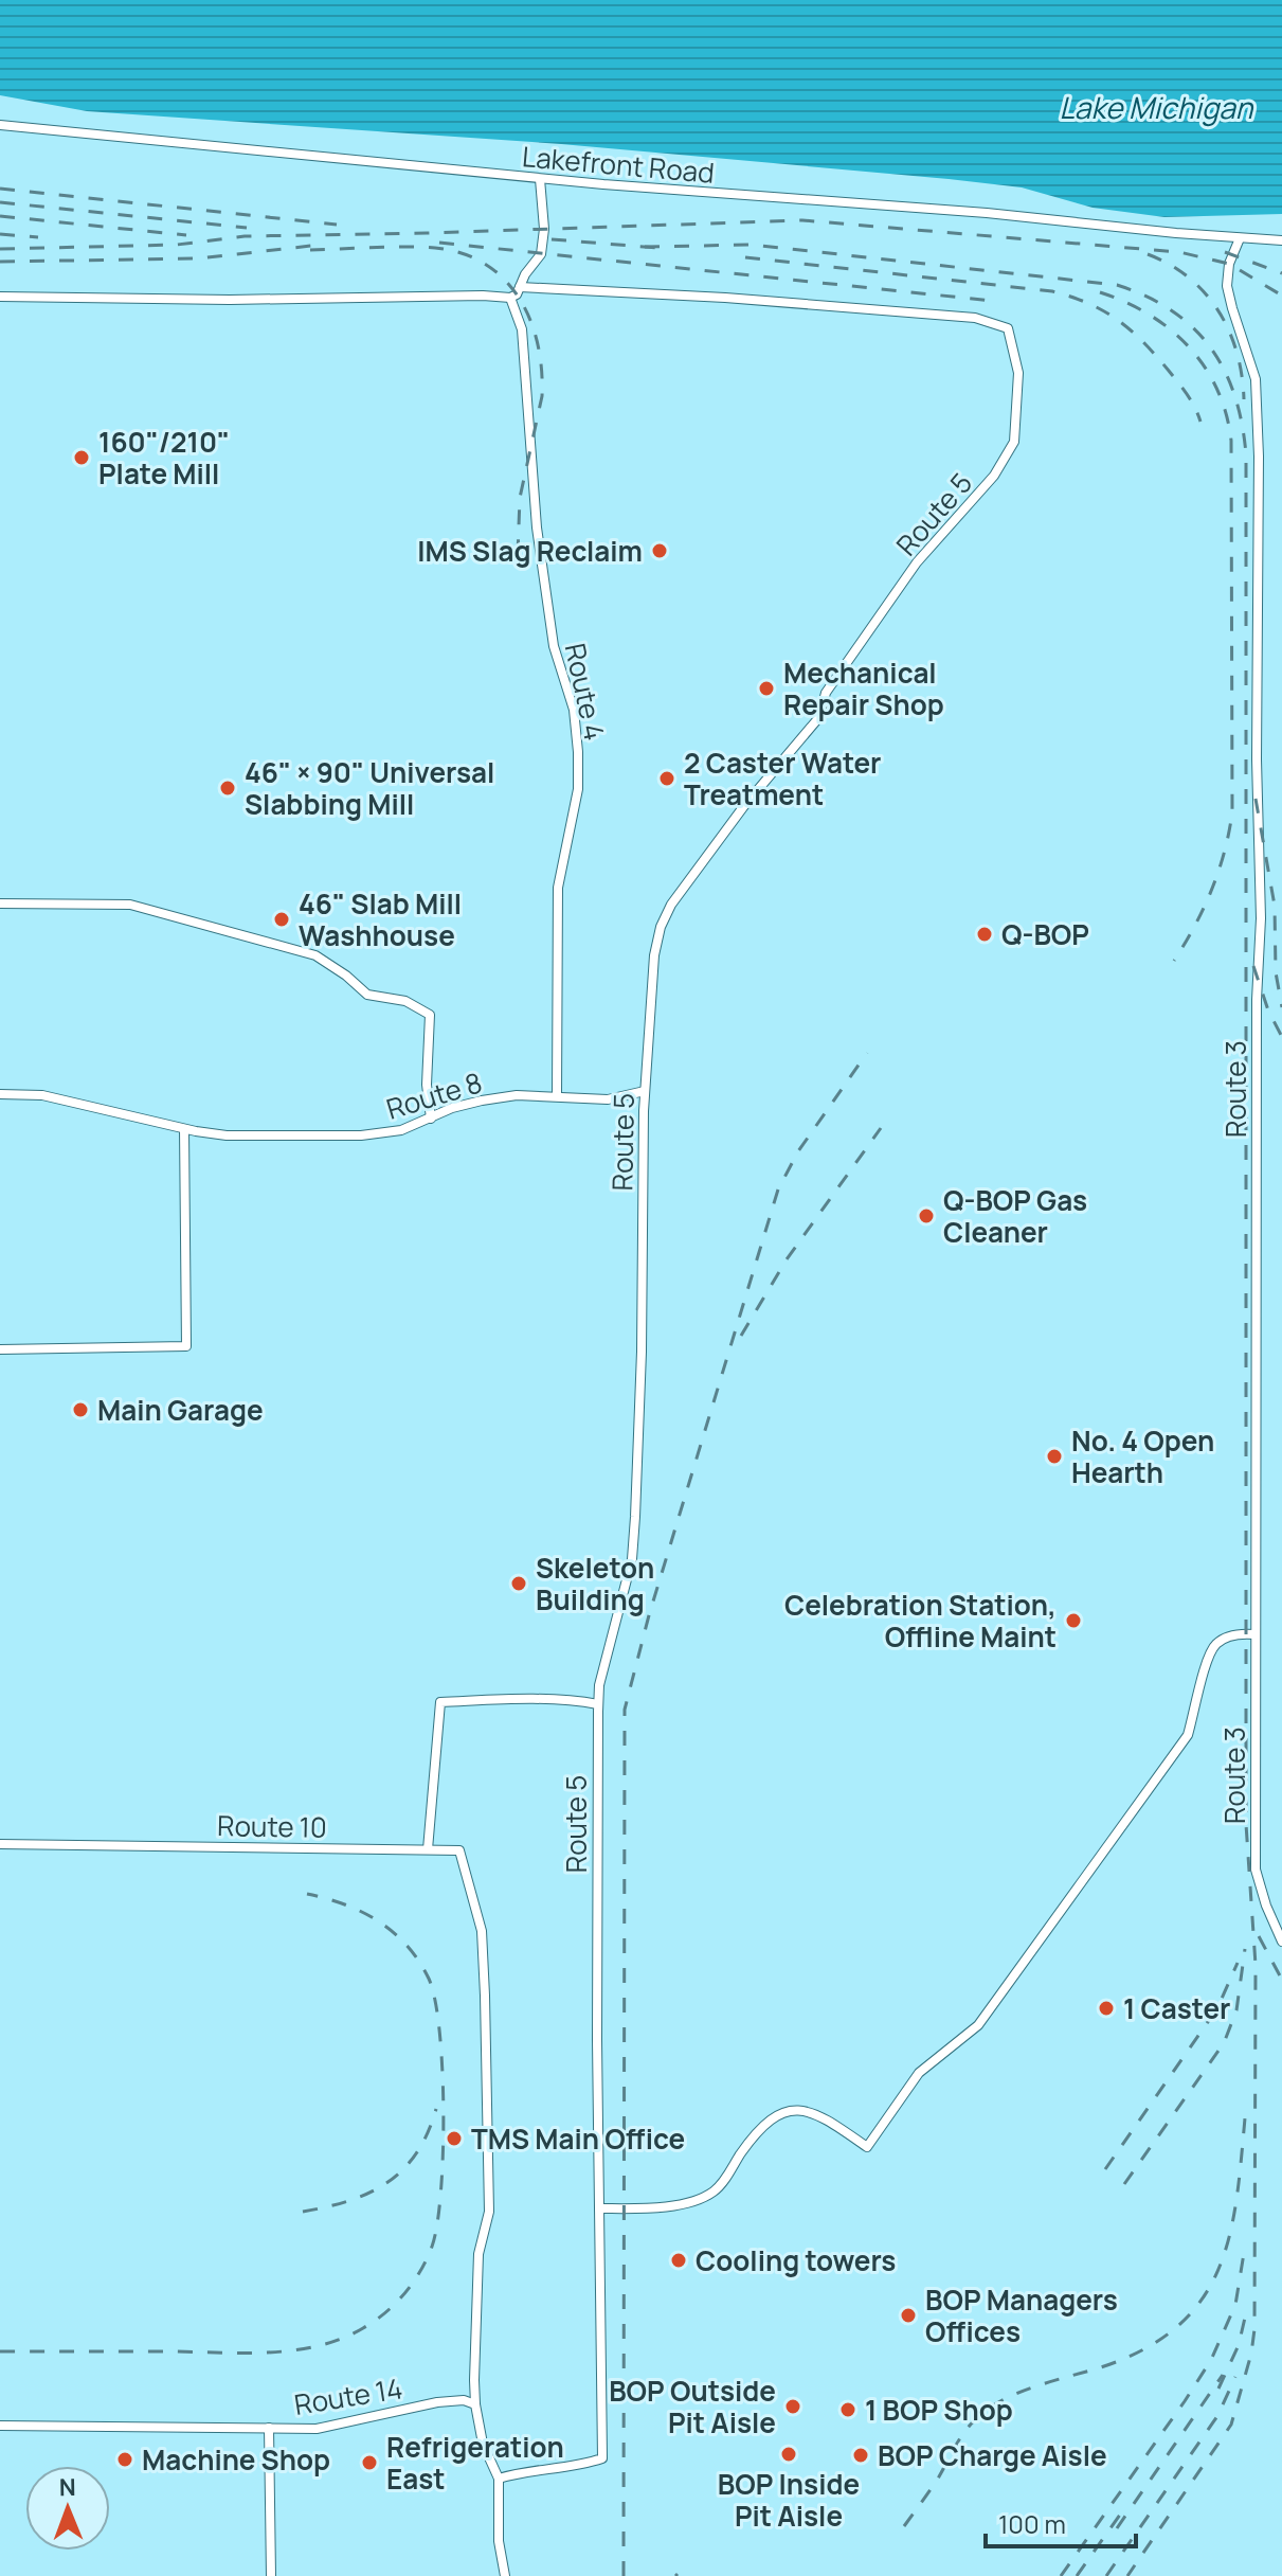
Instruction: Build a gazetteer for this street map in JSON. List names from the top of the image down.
{
  "streets": {
    "street": [
      "Lakefront Road",
      "Route 5",
      "Route 4",
      "Route 3",
      "Route 8",
      "Route 10",
      "Route 14"
    ]
  },
  "crossings": [
    ["Lakefront Road", "Route 3"],
    ["Route 5", "Route 8"],
    ["Route 4", "Route 8"],
    ["Route 10", "Route 14"]
  ],
  "water": ["Lake Michigan"],
  "places": [
    "160\"/210\" Plate Mill",
    "IMS Slag Reclaim",
    "Mechanical Repair Shop",
    "2 Caster Water Treatment",
    "46\" × 90\" Universal Slabbing Mill",
    "46\" Slab Mill Washhouse",
    "Q-BOP",
    "Q-BOP Gas Cleaner",
    "Main Garage",
    "No. 4 Open Hearth",
    "Skeleton Building",
    "Celebration Station, Offline Maint",
    "1 Caster",
    "TMS Main Office",
    "Cooling towers",
    "BOP Managers Offices",
    "BOP Outside Pit Aisle",
    "1 BOP Shop",
    "BOP Inside Pit Aisle",
    "BOP Charge Aisle",
    "Machine Shop",
    "Refrigeration East"
  ],
  "scale_bar": "100 m",
  "north": "top"
}
